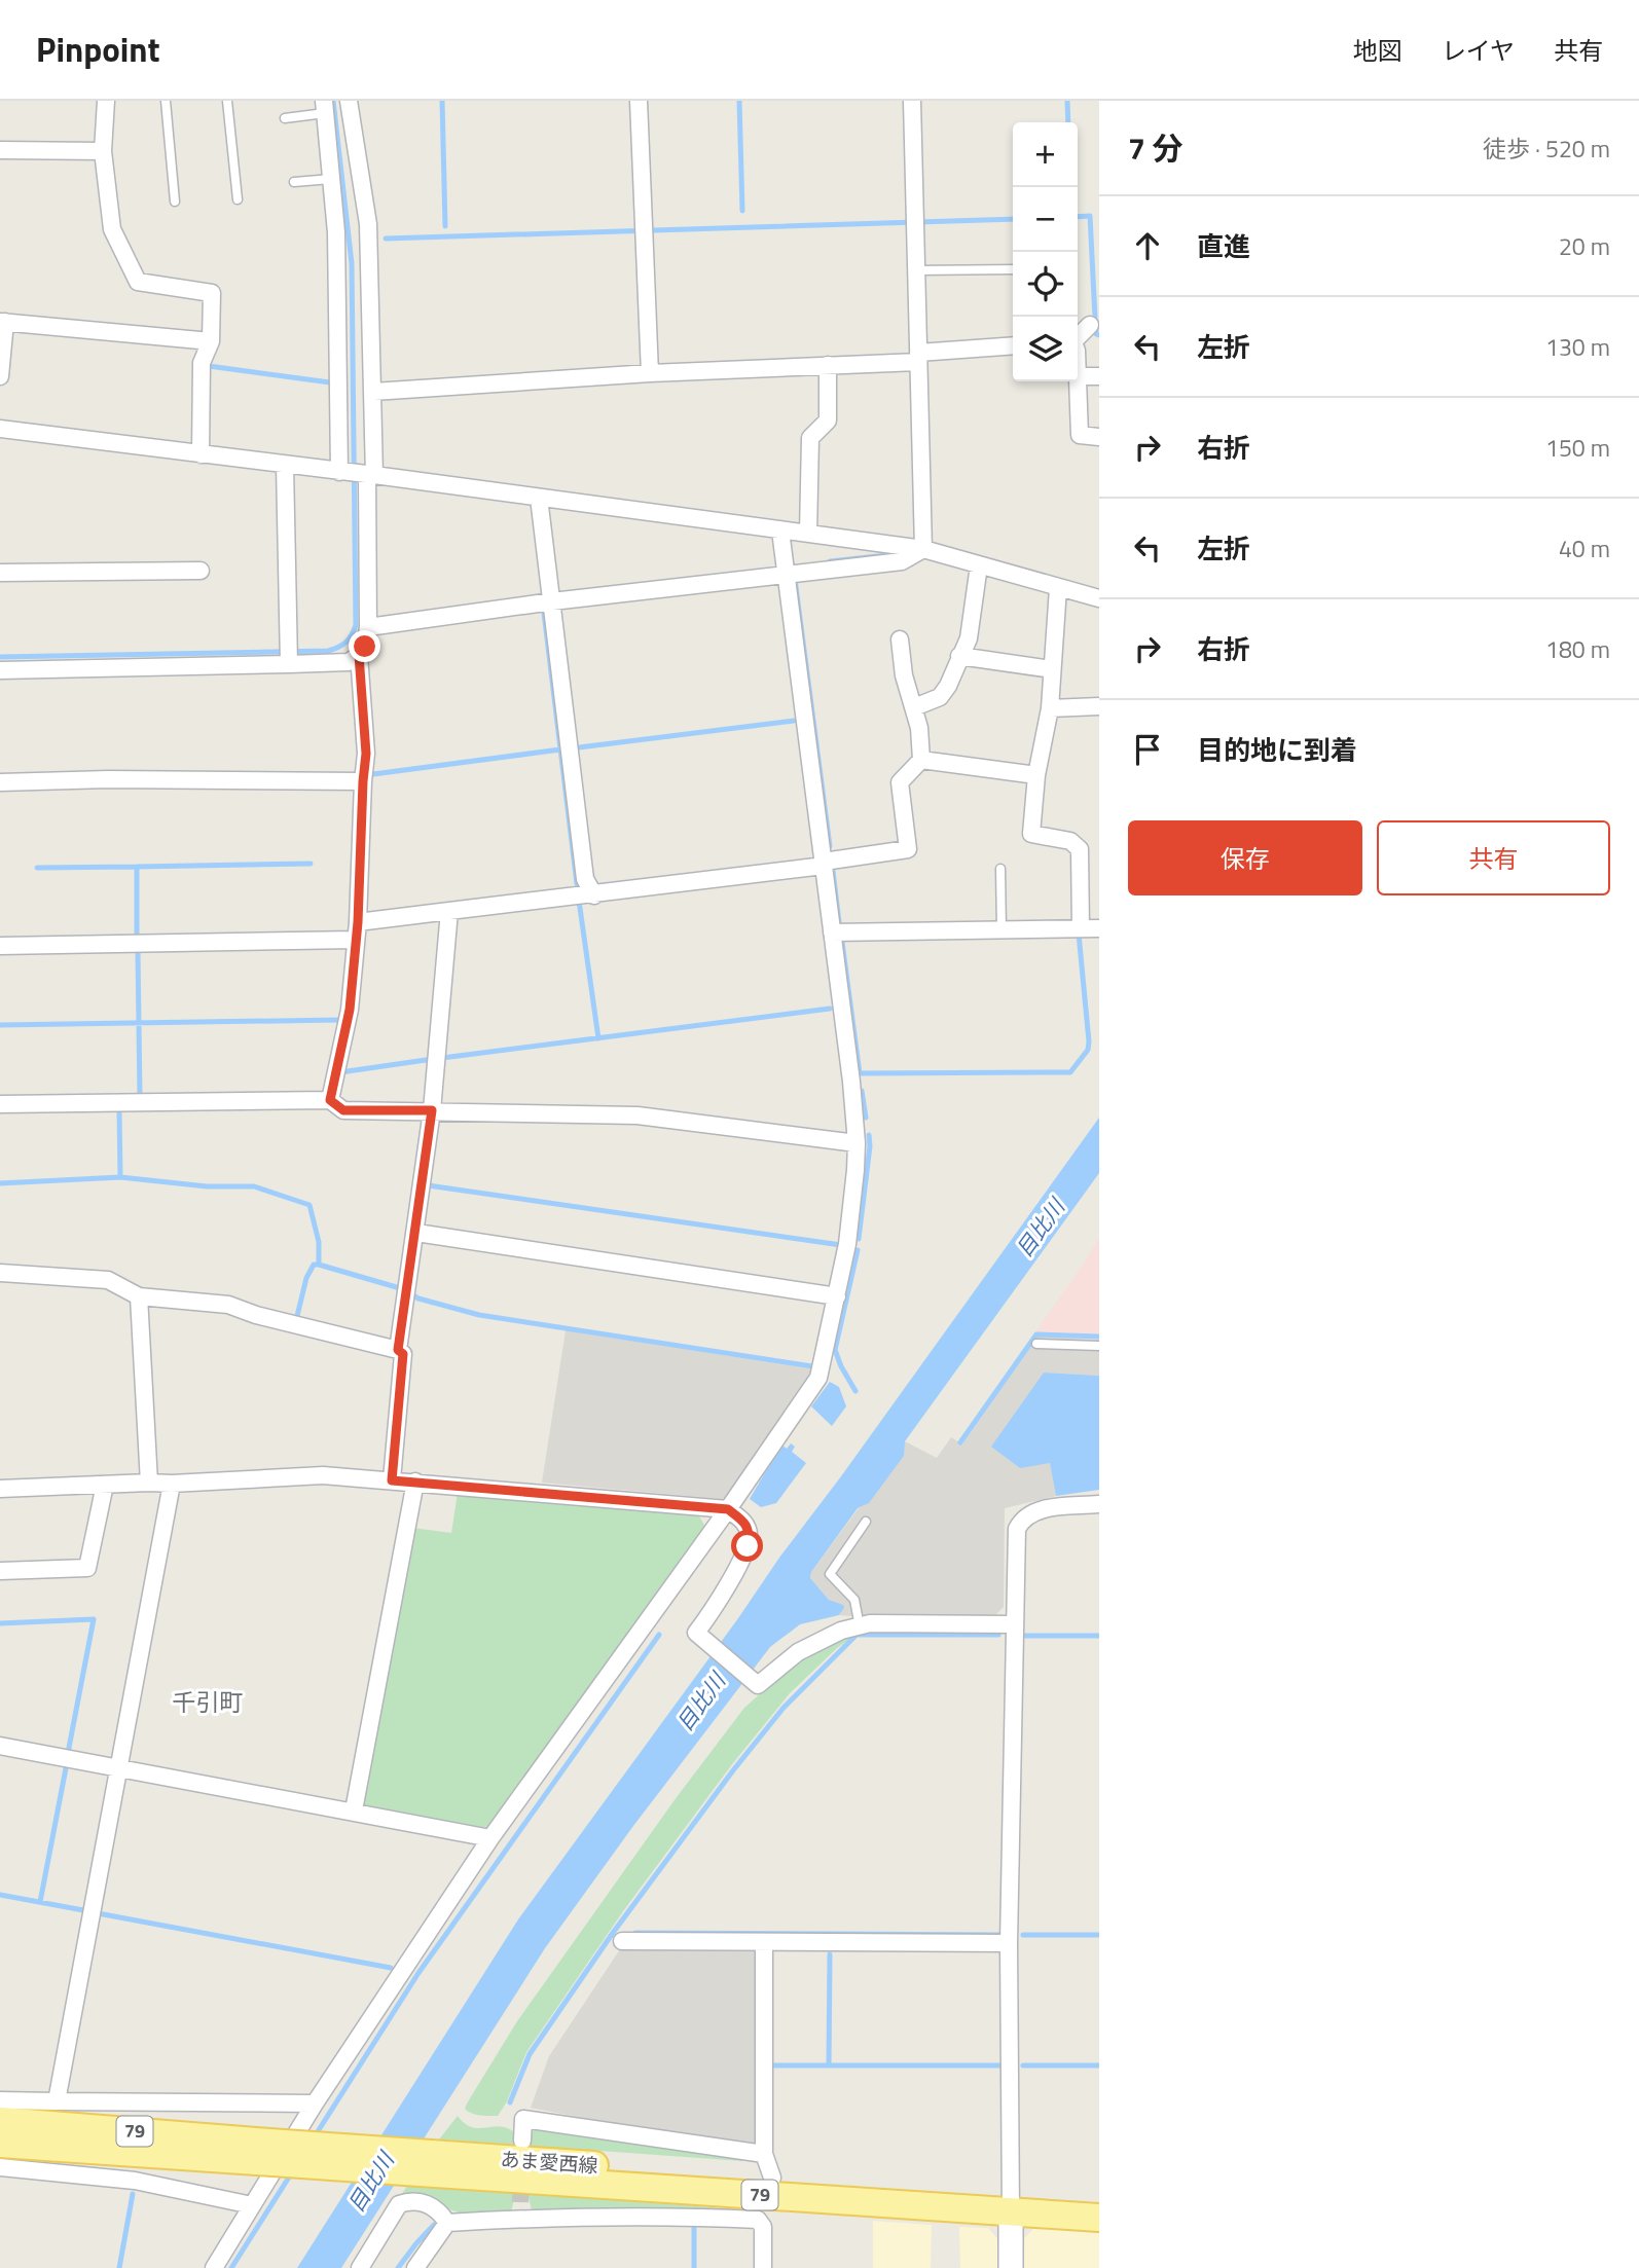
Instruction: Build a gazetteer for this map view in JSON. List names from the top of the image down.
{
  "streets": {
    "main road": ["79", "あま愛西線"]
  },
  "districts": ["千引町"],
  "water": ["目比川"],
  "page": {
    "header": "Pinpoint",
    "nav": ["地図", "レイヤ", "共有"],
    "heading": ["7 分", "徒歩 · 520 m"],
    "map_buttons": ["+", "−"],
    "list": [
      ["直進", "20 m"],
      ["左折", "130 m"],
      ["右折", "150 m"],
      ["左折", "40 m"],
      ["右折", "180 m"],
      "目的地に到着"
    ],
    "buttons": ["保存", "共有"]
  }
}
